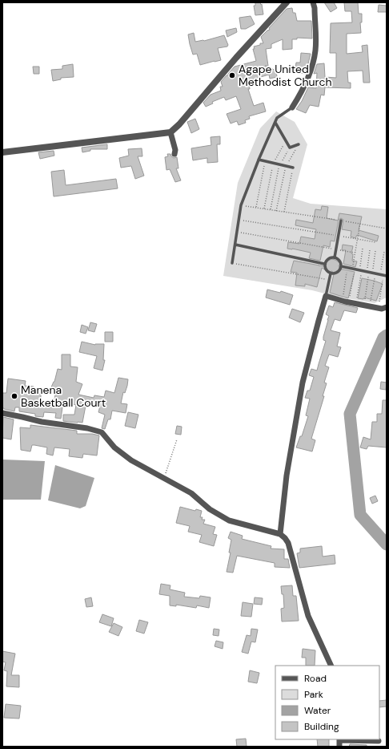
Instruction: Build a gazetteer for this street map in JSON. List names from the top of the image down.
{
  "places": ["Agape United Methodist Church", "Manena Basketball Court"],
  "legend": [
    "Road",
    "Park",
    "Water",
    "Building"
  ]
}
